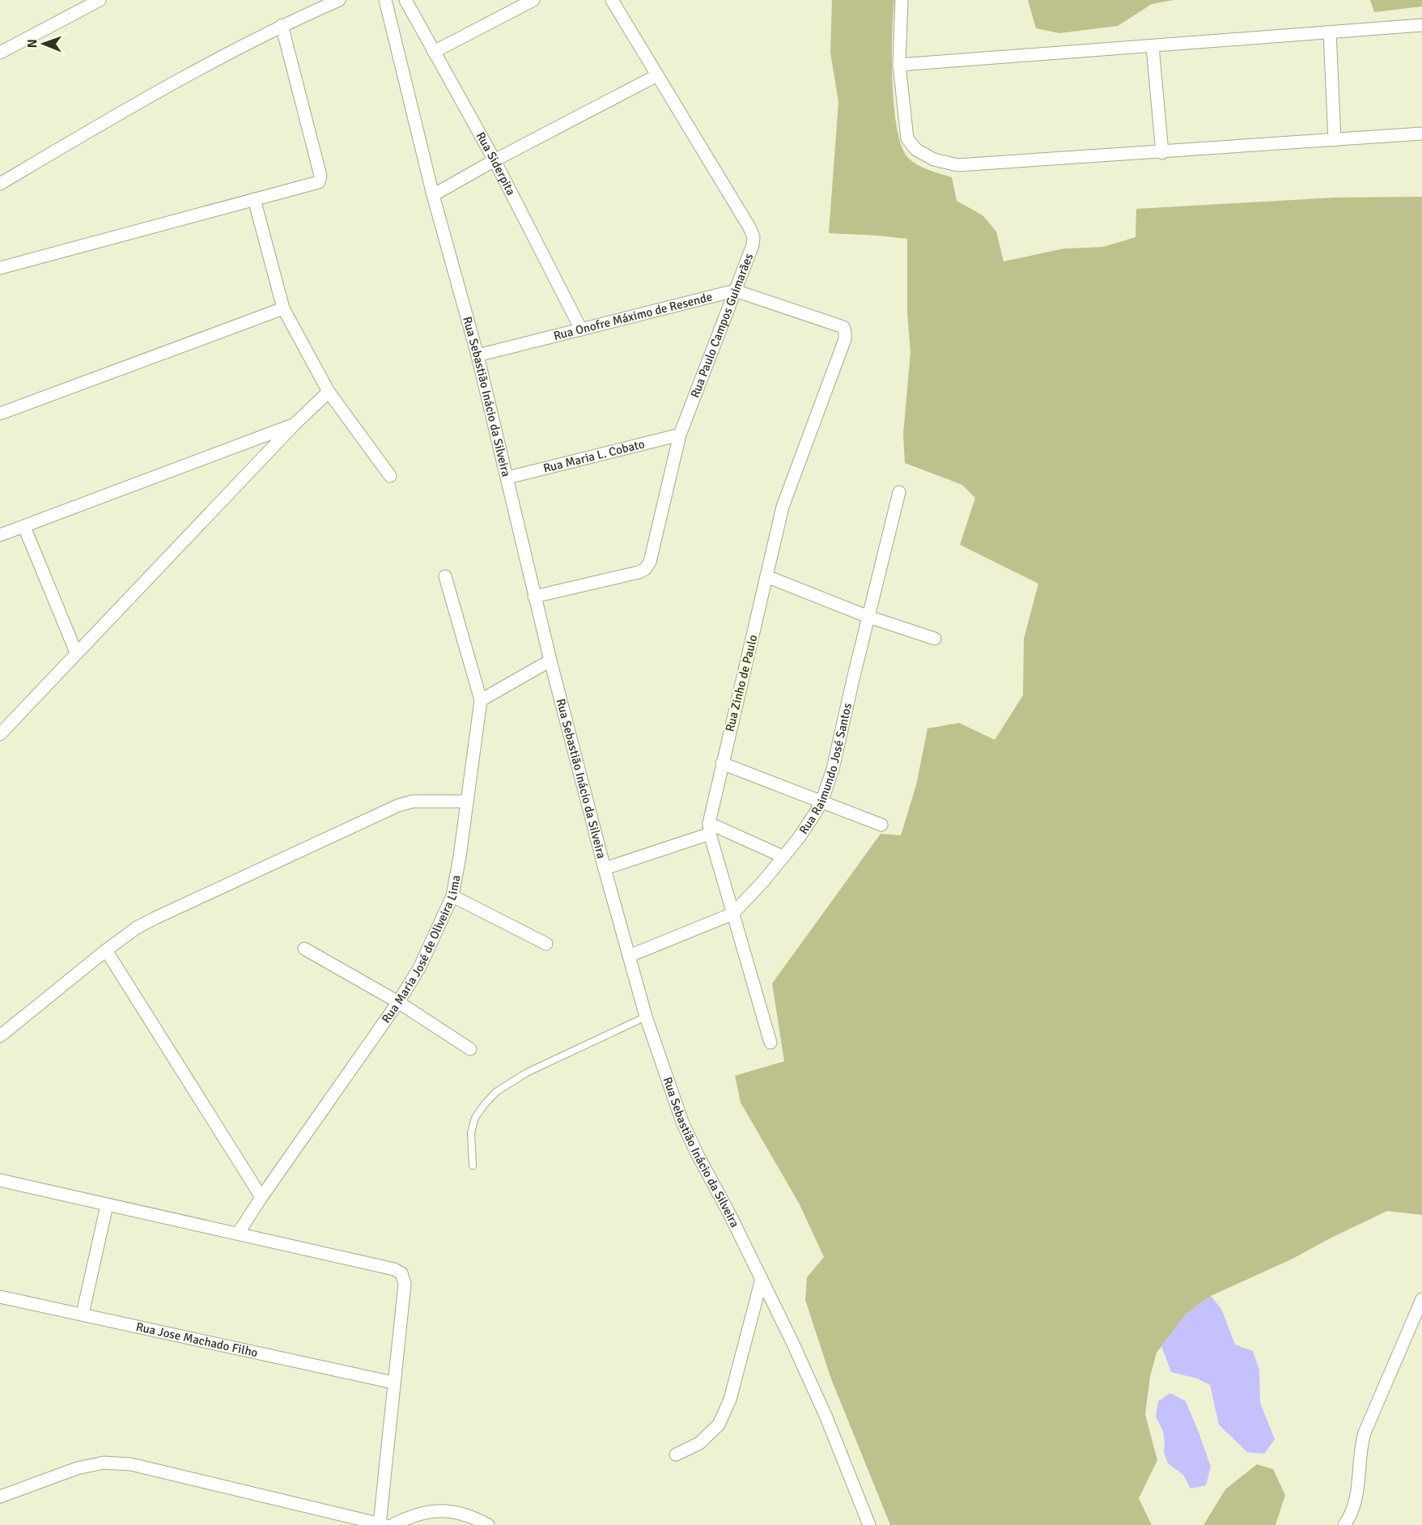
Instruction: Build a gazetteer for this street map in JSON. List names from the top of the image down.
{
  "streets": {
    "street": [
      "Rua Siderpita",
      "Rua Onofre Máximo de Resende",
      "Rua Paulo Campos Guimarães",
      "Rua Sebastião Inácio da Silveira",
      "Rua Maria L. Cobato",
      "Rua Zinho de Paulo",
      "Rua Raimundo José Santos",
      "Rua Maria José de Oliveira Lima",
      "Rua Jose Machado Filho"
    ]
  },
  "crossings": [
    ["Rua Siderpita", "Rua Onofre Máximo de Resende"],
    ["Rua Onofre Máximo de Resende", "Rua Paulo Campos Guimarães"],
    ["Rua Onofre Máximo de Resende", "Rua Sebastião Inácio da Silveira"],
    ["Rua Onofre Máximo de Resende", "Rua Zinho de Paulo"],
    ["Rua Paulo Campos Guimarães", "Rua Sebastião Inácio da Silveira"],
    ["Rua Paulo Campos Guimarães", "Rua Maria L. Cobato"],
    ["Rua Paulo Campos Guimarães", "Rua Zinho de Paulo"],
    ["Rua Sebastião Inácio da Silveira", "Rua Maria L. Cobato"],
    ["Rua Sebastião Inácio da Silveira", "Rua Raimundo José Santos"],
    ["Rua Zinho de Paulo", "Rua Raimundo José Santos"]
  ],
  "north": "left"
}
